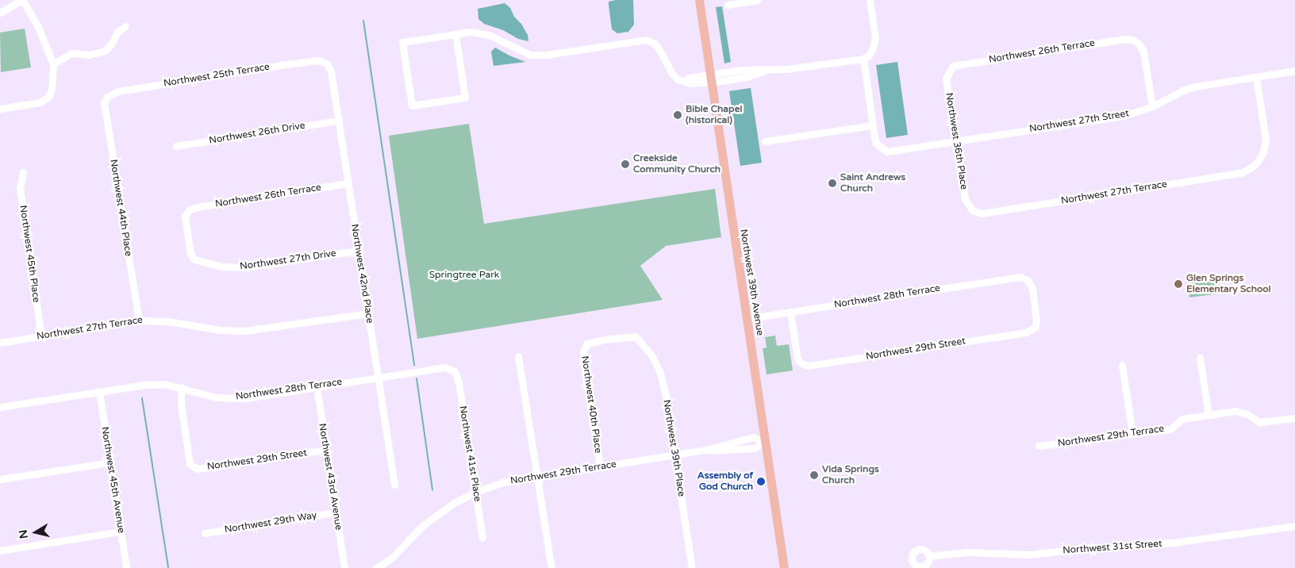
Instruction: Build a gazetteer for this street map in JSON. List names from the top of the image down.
{
  "streets": {
    "main road": ["Northwest 39th Avenue"],
    "street": [
      "Northwest 26th Terrace",
      "Northwest 25th Terrace",
      "Northwest 27th Street",
      "Northwest 26th Drive",
      "Northwest 36th Place",
      "Northwest 27th Terrace",
      "Northwest 44th Place",
      "Northwest 45th Place",
      "Northwest 27th Drive",
      "Northwest 42nd Place",
      "Northwest 28th Terrace",
      "Northwest 29th Street",
      "Northwest 40th Place",
      "Northwest 29th Terrace",
      "Northwest 39th Place",
      "Northwest 41st Place",
      "Northwest 43rd Avenue",
      "Northwest 45th Avenue",
      "Northwest 29th Way",
      "Northwest 31st Street"
    ]
  },
  "crossings": [
    ["Northwest 26th Terrace", "Northwest 27th Street"],
    ["Northwest 26th Terrace", "Northwest 36th Place"],
    ["Northwest 26th Terrace", "Northwest 27th Drive"],
    ["Northwest 26th Terrace", "Northwest 42nd Place"],
    ["Northwest 25th Terrace", "Northwest 44th Place"],
    ["Northwest 25th Terrace", "Northwest 42nd Place"],
    ["Northwest 27th Street", "Northwest 36th Place"],
    ["Northwest 27th Street", "Northwest 27th Terrace"],
    ["Northwest 26th Drive", "Northwest 42nd Place"],
    ["Northwest 36th Place", "Northwest 27th Terrace"],
    ["Northwest 27th Terrace", "Northwest 44th Place"],
    ["Northwest 27th Terrace", "Northwest 45th Place"],
    ["Northwest 27th Terrace", "Northwest 42nd Place"],
    ["Northwest 27th Drive", "Northwest 42nd Place"],
    ["Northwest 42nd Place", "Northwest 28th Terrace"],
    ["Northwest 39th Avenue", "Northwest 28th Terrace"],
    ["Northwest 39th Avenue", "Northwest 29th Terrace"],
    ["Northwest 28th Terrace", "Northwest 29th Street"],
    ["Northwest 28th Terrace", "Northwest 41st Place"],
    ["Northwest 28th Terrace", "Northwest 43rd Avenue"],
    ["Northwest 28th Terrace", "Northwest 45th Avenue"],
    ["Northwest 29th Street", "Northwest 43rd Avenue"],
    ["Northwest 40th Place", "Northwest 29th Terrace"],
    ["Northwest 40th Place", "Northwest 39th Place"],
    ["Northwest 29th Terrace", "Northwest 39th Place"],
    ["Northwest 29th Terrace", "Northwest 41st Place"],
    ["Northwest 43rd Avenue", "Northwest 29th Way"]
  ],
  "parks": ["Springtree Park"],
  "places": [
    "Bible Chapel (historical)",
    "Creekside Community Church",
    "Saint Andrews Church",
    "Glen Springs Elementary School",
    "Vida Springs Church",
    "Assembly of God Church"
  ],
  "north": "left"
}
